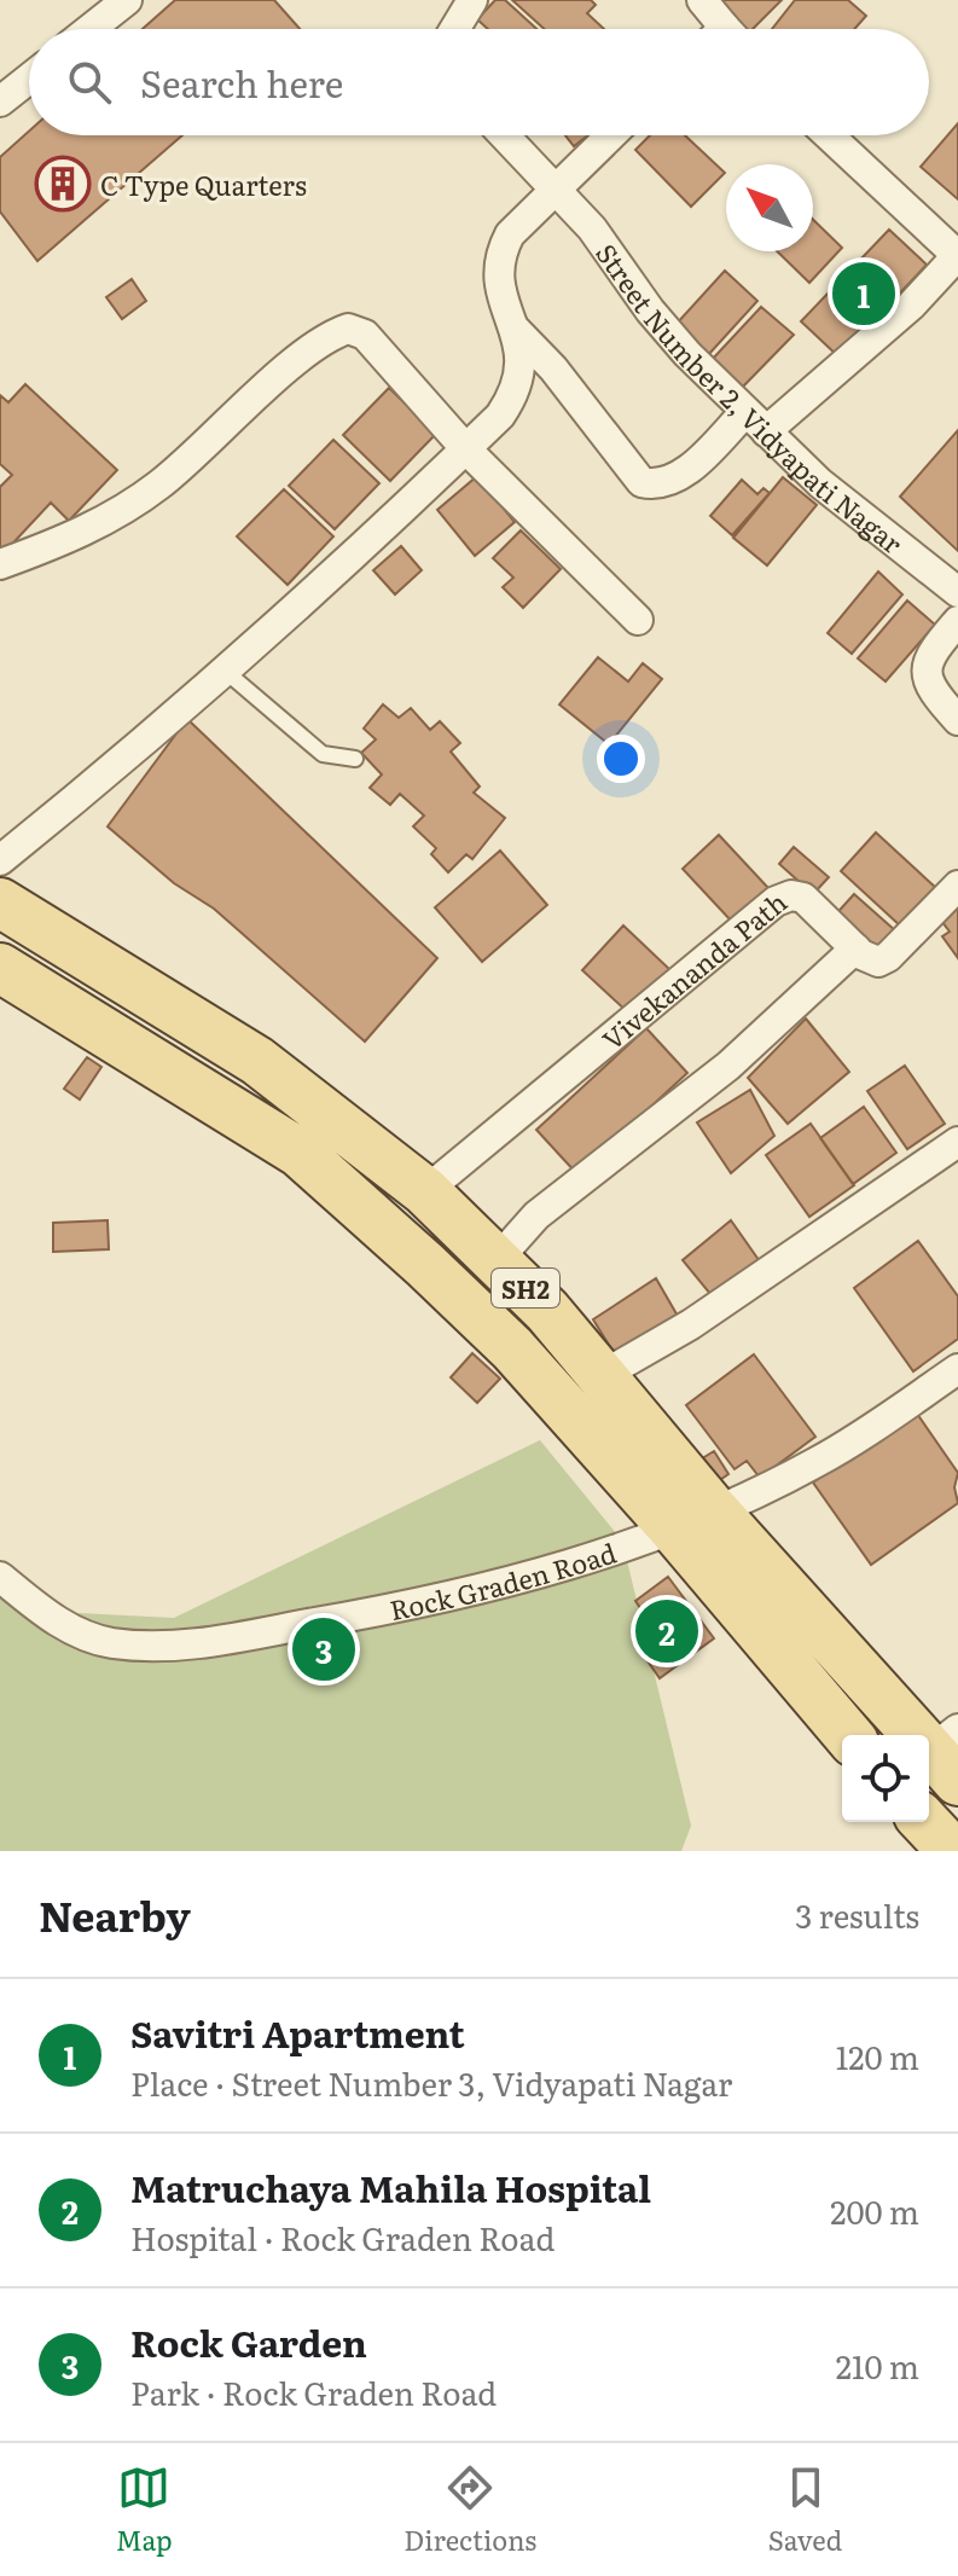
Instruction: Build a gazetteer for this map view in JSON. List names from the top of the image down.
{
  "streets": {
    "main road": ["SH2"],
    "street": ["Street Number 2, Vidyapati Nagar", "Vivekananda Path", "Rock Graden Road"]
  },
  "crossings": [
    ["Vivekananda Path", "SH2"],
    ["SH2", "Rock Graden Road"]
  ],
  "places": {
    "building": ["C Type Quarters"]
  },
  "north": "top left",
  "page": {
    "search": "Search here",
    "pins": ["1", "2", "3"],
    "heading": ["Nearby", "3 results"],
    "list": [
      {
        "mark": "1",
        "name": "Savitri Apartment",
        "note": "Place · Street Number 3, Vidyapati Nagar",
        "value": "120 m"
      },
      {
        "mark": "2",
        "name": "Matruchaya Mahila Hospital",
        "note": "Hospital · Rock Graden Road",
        "value": "200 m"
      },
      {
        "mark": "3",
        "name": "Rock Garden",
        "note": "Park · Rock Graden Road",
        "value": "210 m"
      }
    ],
    "nav": ["Map", "Directions", "Saved"]
  }
}
